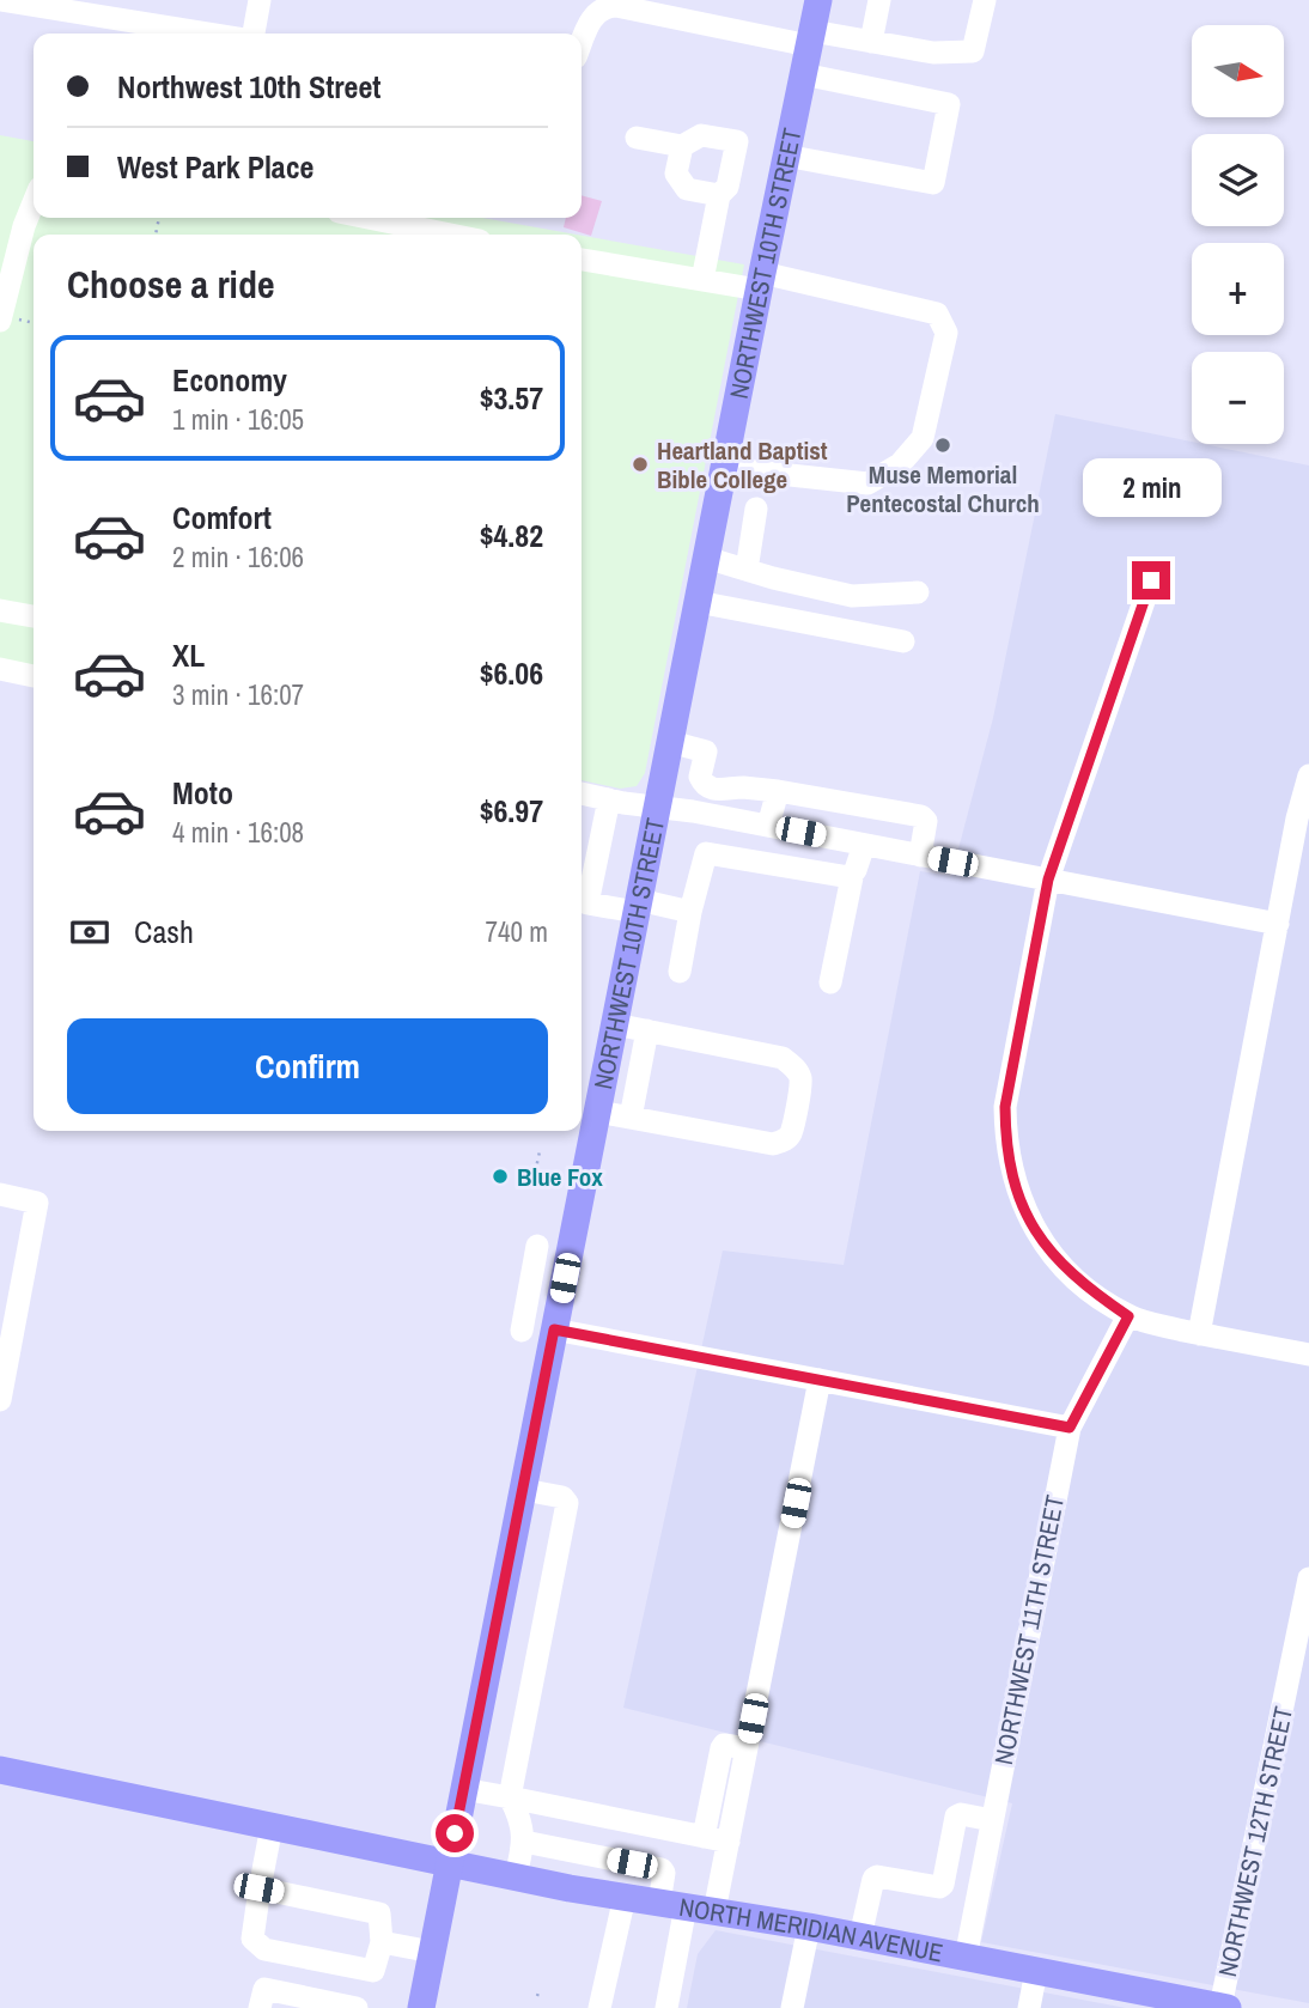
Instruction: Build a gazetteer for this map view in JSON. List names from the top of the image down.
{
  "streets": {
    "main road": ["NORTHWEST 10TH STREET", "NORTH MERIDIAN AVENUE"],
    "street": ["NORTHWEST 11TH STREET", "NORTHWEST 12TH STREET"]
  },
  "crossings": [
    ["NORTHWEST 10TH STREET", "NORTH MERIDIAN AVENUE"],
    ["NORTHWEST 11TH STREET", "NORTH MERIDIAN AVENUE"],
    ["NORTHWEST 12TH STREET", "NORTH MERIDIAN AVENUE"]
  ],
  "places": ["Muse Memorial Pentecostal Church", "Heartland Baptist Bible College", "Blue Fox"],
  "north": "right",
  "page": {
    "map_buttons": ["+", "−"],
    "banner": ["Northwest 10th Street", "West Park Place"],
    "heading": "Choose a ride",
    "list": [
      {
        "name": "Economy",
        "note": "1 min · 16:05",
        "value": "$3.57"
      },
      {
        "name": "Comfort",
        "note": "2 min · 16:06",
        "value": "$4.82"
      },
      {
        "name": "XL",
        "note": "3 min · 16:07",
        "value": "$6.06"
      },
      {
        "name": "Moto",
        "note": "4 min · 16:08",
        "value": "$6.97"
      }
    ],
    "bubble": "2 min",
    "pay": ["Cash", "740 m"],
    "buttons": "Confirm"
  }
}
